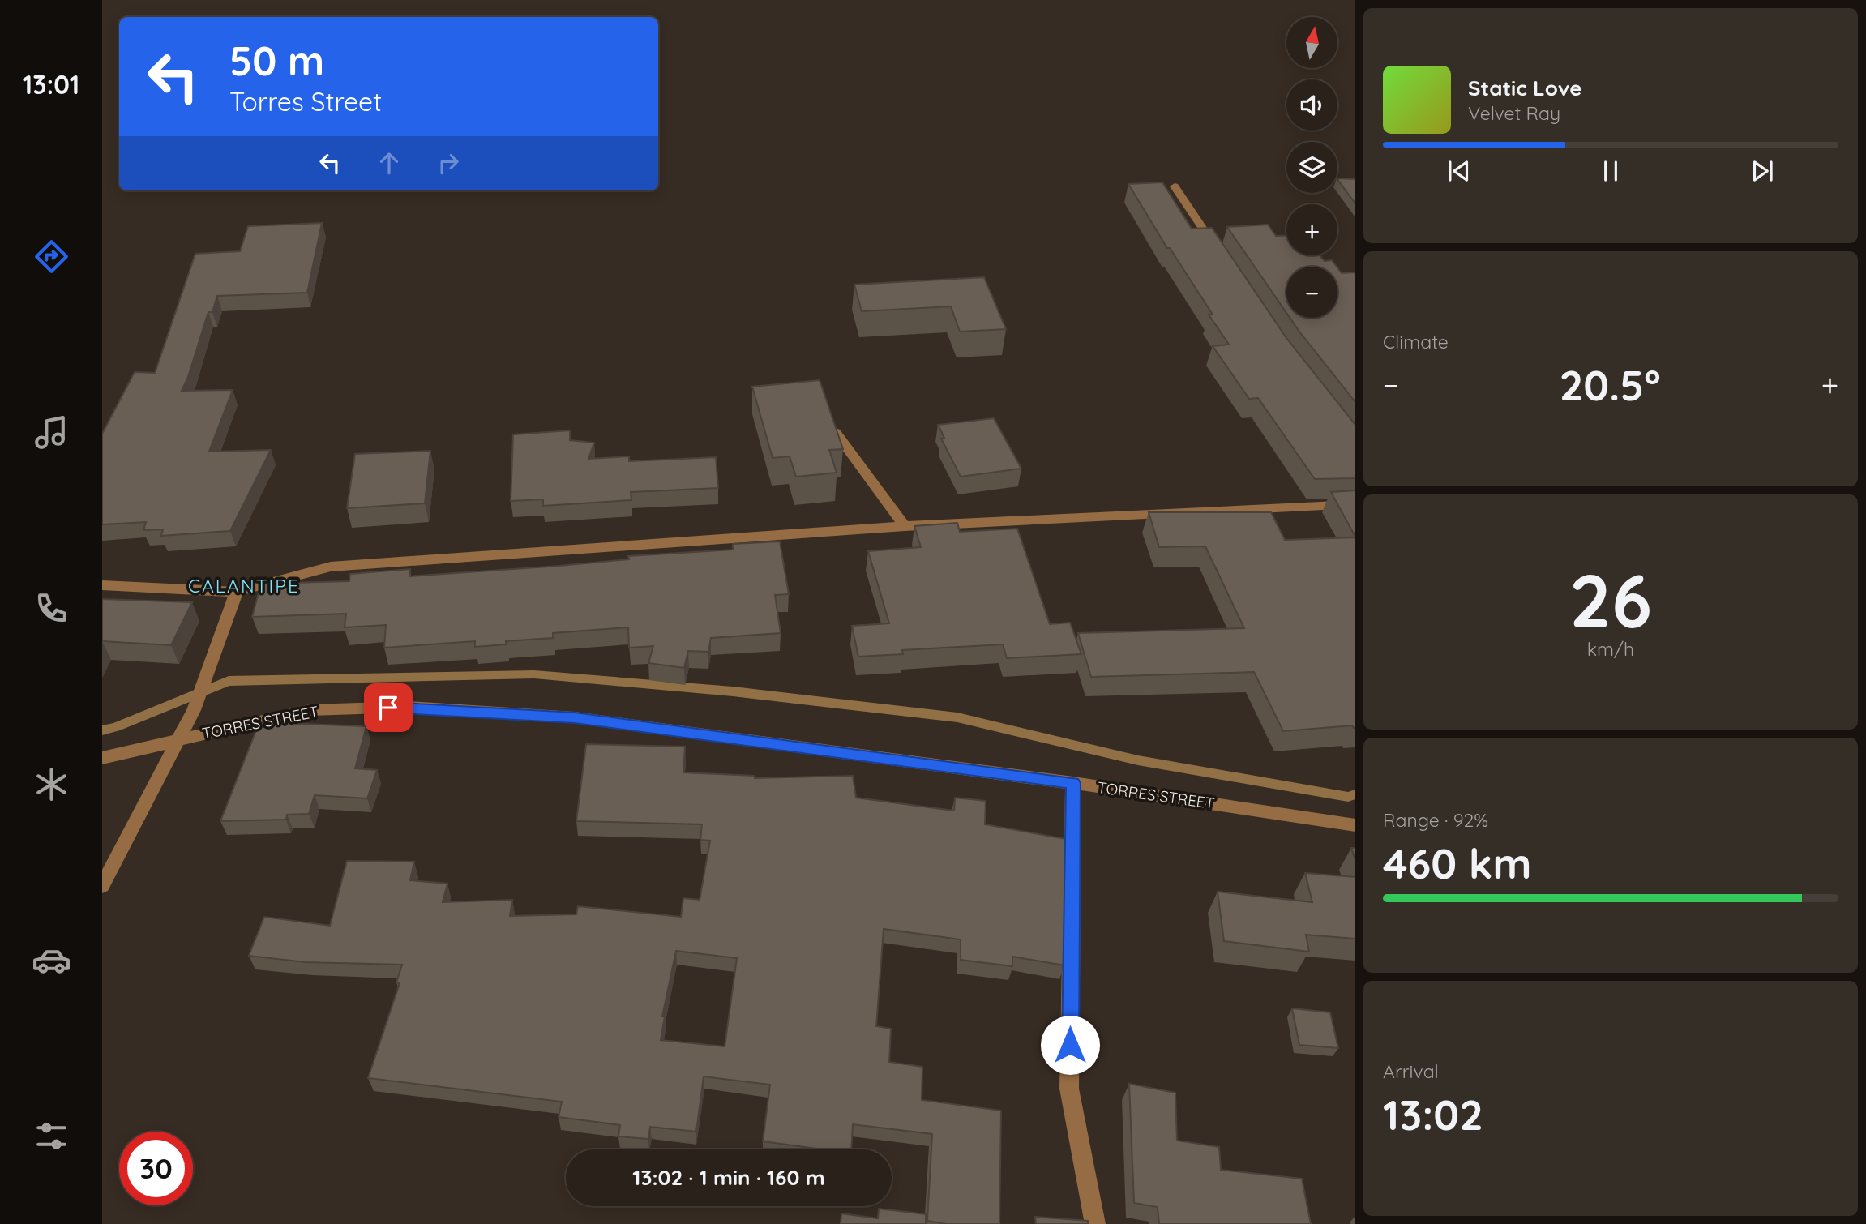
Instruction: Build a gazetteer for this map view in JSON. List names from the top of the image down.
{
  "streets": {
    "street": ["TORRES STREET"]
  },
  "districts": ["CALANTIPE"],
  "north": "top",
  "page": {
    "tabs": "13:01",
    "map_buttons": ["+", "−"],
    "turn": ["50 m", "Torres Street"],
    "song": ["Static Love", "Velvet Ray"],
    "tile": [
      "Climate",
      ["26", "km/h"],
      ["Range · 92%", "460 km"],
      ["Arrival", "13:02"]
    ],
    "heat": ["−", "20.5°", "+"],
    "limit": "30",
    "trip": "13:02 · 1 min · 160 m"
  }
}
